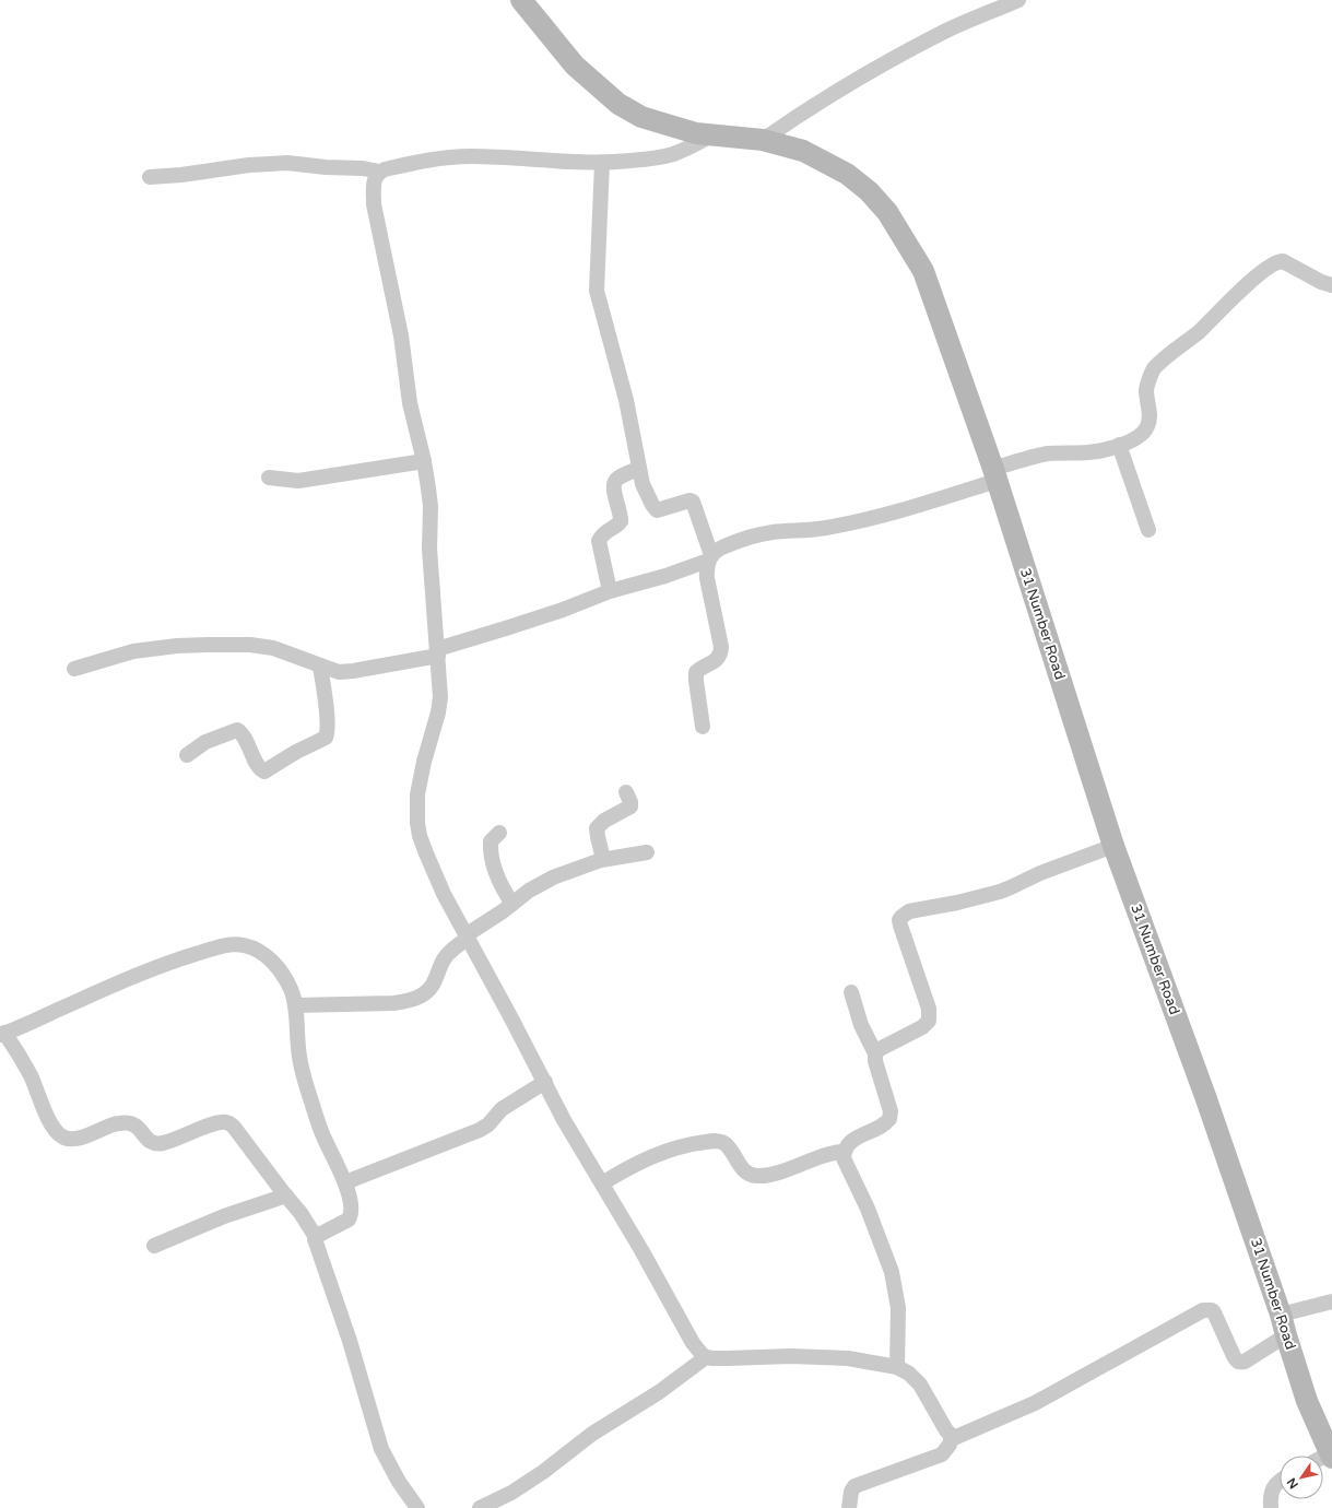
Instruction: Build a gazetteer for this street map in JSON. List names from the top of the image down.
{
  "streets": {
    "main road": ["31 Number Road"]
  },
  "north": "bottom left"
}
